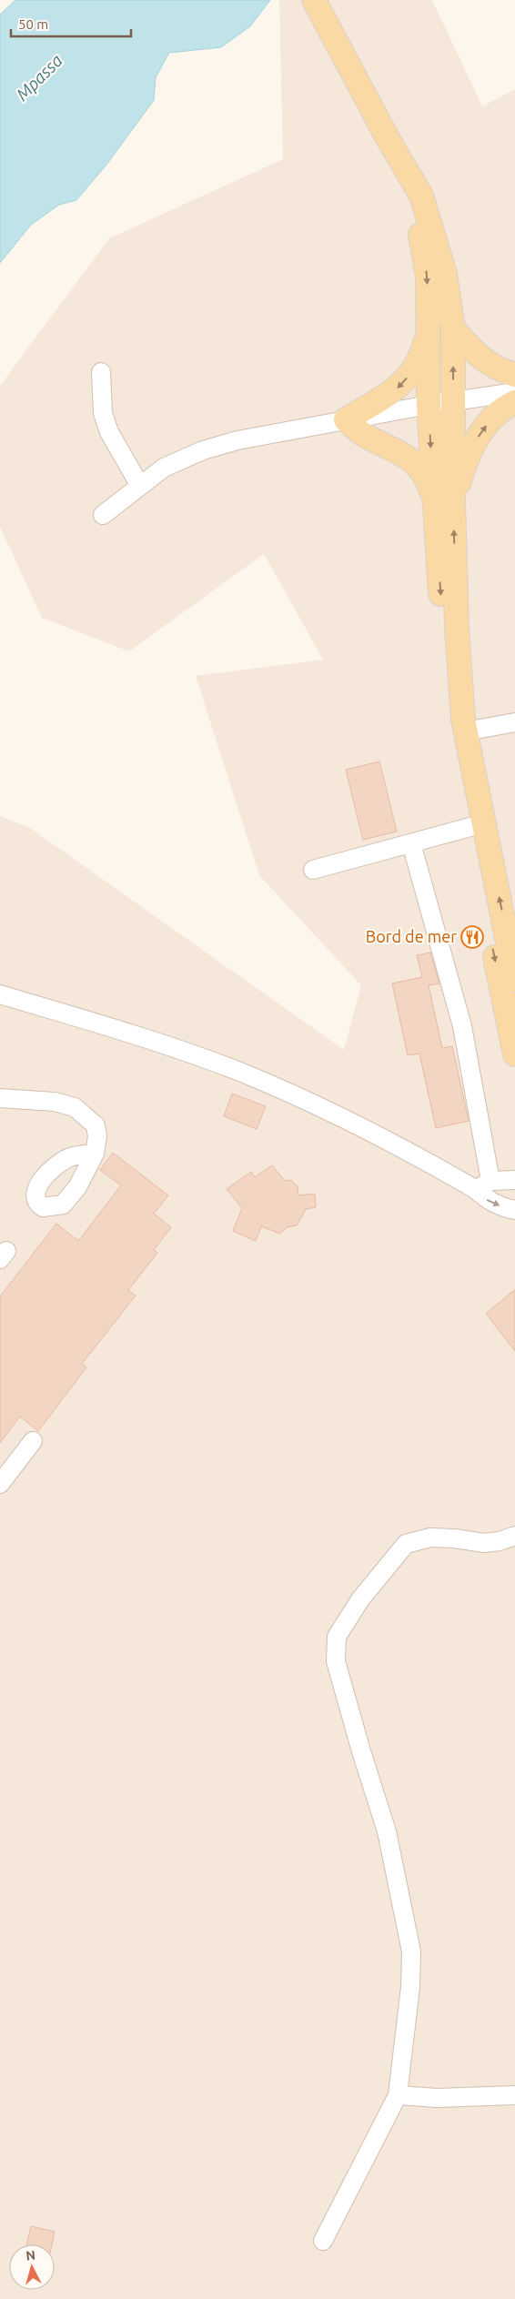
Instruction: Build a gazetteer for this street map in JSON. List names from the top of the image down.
{
  "water": ["Mpassa"],
  "places": {
    "restaurant": ["Bord de mer"]
  },
  "scale_bar": "50 m",
  "north": "top"
}
